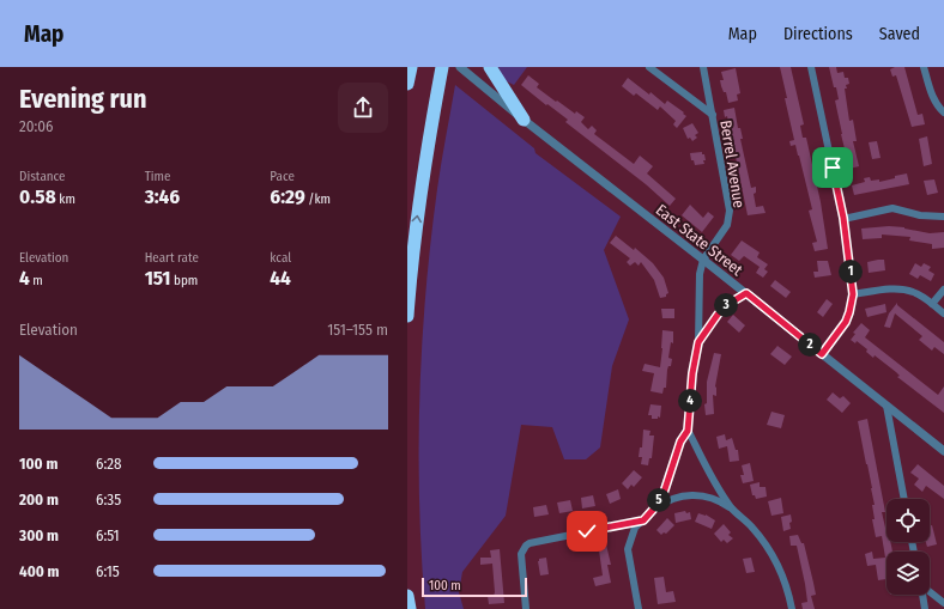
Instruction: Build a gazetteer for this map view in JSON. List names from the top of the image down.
{
  "streets": {
    "street": ["Berrel Avenue", "East State Street"]
  },
  "crossings": [
    ["Berrel Avenue", "East State Street"]
  ],
  "scale_bar": "100 m",
  "page": {
    "header": "Map",
    "nav": ["Map", "Directions", "Saved"],
    "heading": ["Evening run", "20:06"],
    "stats": [
      ["Distance", "0.58 km"],
      ["Time", "3:46"],
      ["Pace", "6:29 /km"],
      ["Elevation", "4 m"],
      ["Heart rate", "151 bpm"],
      ["kcal", "44"]
    ],
    "pins": [
      "1",
      "3",
      "2",
      "4",
      "5"
    ],
    "chart": ["Elevation", "151–155 m"],
    "list": [
      {
        "name": "100 m",
        "note": "6:28"
      },
      {
        "name": "200 m",
        "note": "6:35"
      },
      {
        "name": "300 m",
        "note": "6:51"
      },
      {
        "name": "400 m",
        "note": "6:15"
      }
    ],
    "scale": "100 m"
  }
}
